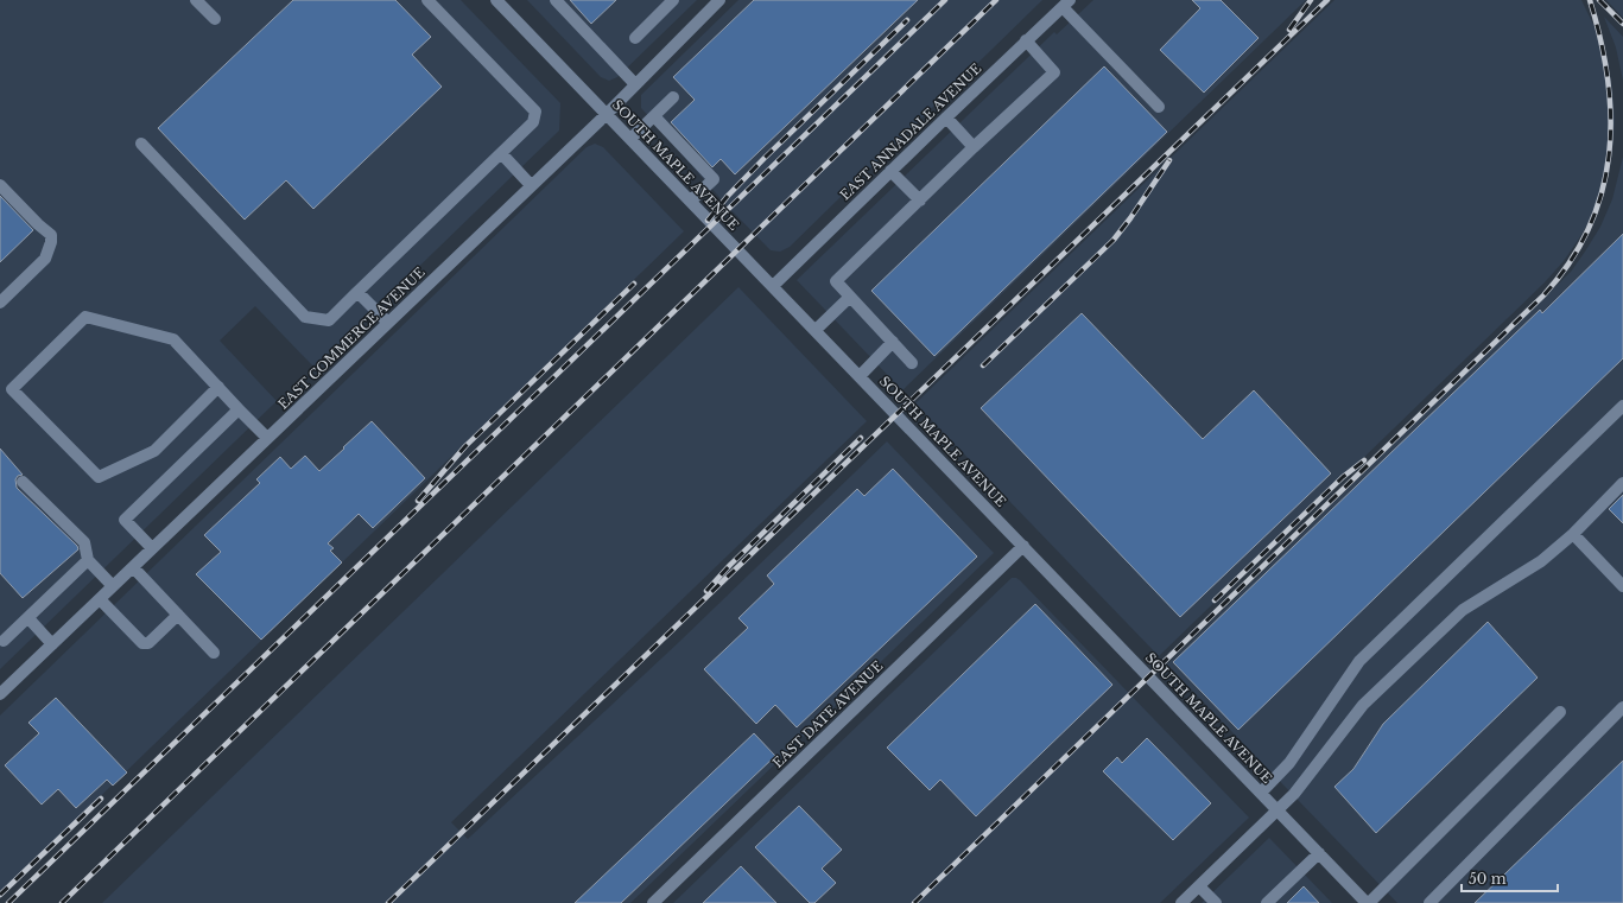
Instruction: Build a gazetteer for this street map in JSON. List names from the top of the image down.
{
  "streets": {
    "street": [
      "EAST ANNADALE AVENUE",
      "SOUTH MAPLE AVENUE",
      "EAST COMMERCE AVENUE",
      "EAST DATE AVENUE"
    ]
  },
  "crossings": [
    ["EAST ANNADALE AVENUE", "SOUTH MAPLE AVENUE"],
    ["SOUTH MAPLE AVENUE", "EAST COMMERCE AVENUE"],
    ["SOUTH MAPLE AVENUE", "EAST DATE AVENUE"]
  ],
  "scale_bar": "50 m"
}
